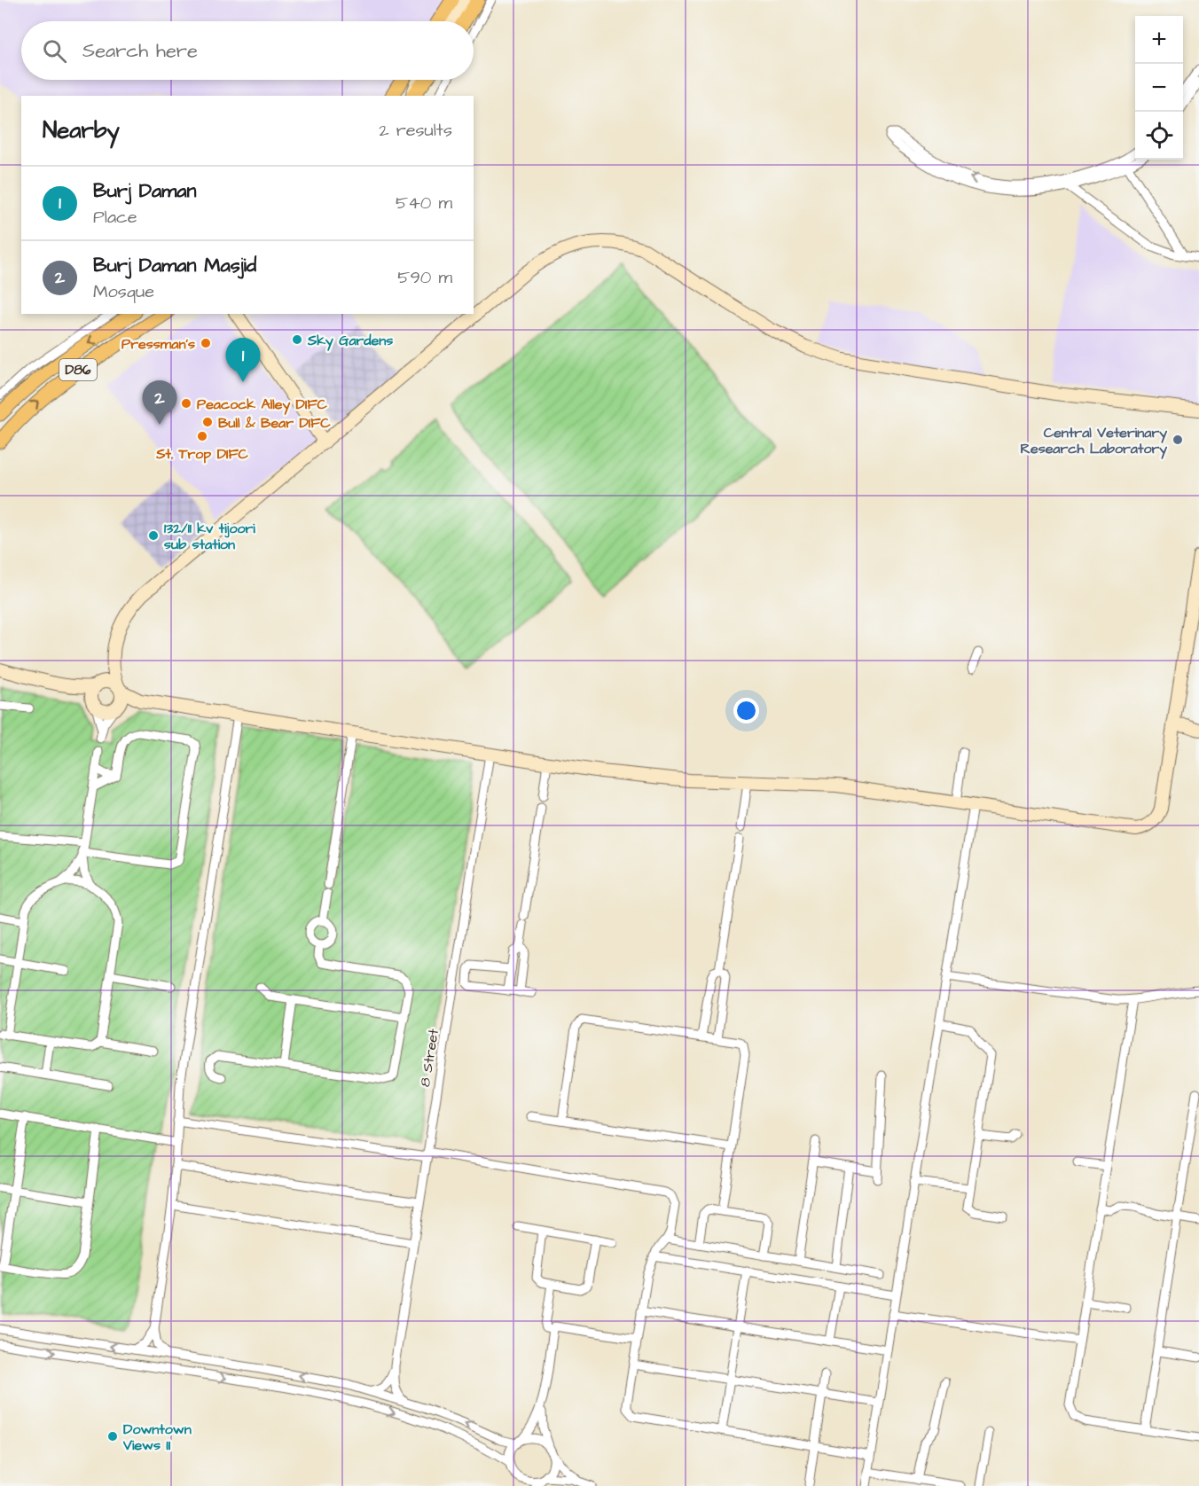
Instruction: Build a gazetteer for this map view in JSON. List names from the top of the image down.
{
  "streets": {
    "main road": ["D86"],
    "street": ["8 Street"]
  },
  "places": [
    "Sky Gardens",
    "Pressman's",
    "Peacock Alley DIFC",
    "Bull & Bear DIFC",
    "St. Trop DIFC",
    "Central Veterinary Research Laboratory",
    "132/11 kv tijoori sub station",
    "Downtown Views II"
  ],
  "page": {
    "map_buttons": ["+", "−"],
    "search": "Search here",
    "heading": ["Nearby", "2 results"],
    "list": [
      {
        "mark": "1",
        "name": "Burj Daman",
        "note": "Place",
        "value": "540 m"
      },
      {
        "mark": "2",
        "name": "Burj Daman Masjid",
        "note": "Mosque",
        "value": "590 m"
      }
    ],
    "pins": ["1", "2"]
  }
}
